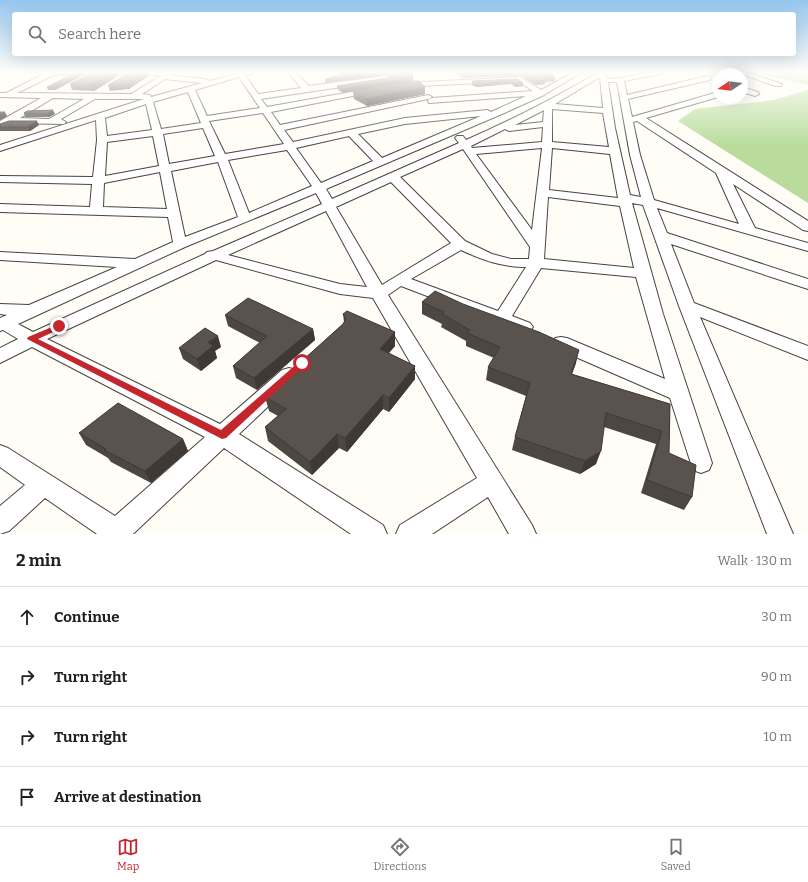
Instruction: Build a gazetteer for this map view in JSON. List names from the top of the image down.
{
  "north": "left",
  "page": {
    "search": "Search here",
    "heading": ["2 min", "Walk · 130 m"],
    "list": [
      ["Continue", "30 m"],
      ["Turn right", "90 m"],
      ["Turn right", "10 m"],
      "Arrive at destination"
    ],
    "nav": ["Map", "Directions", "Saved"]
  }
}
